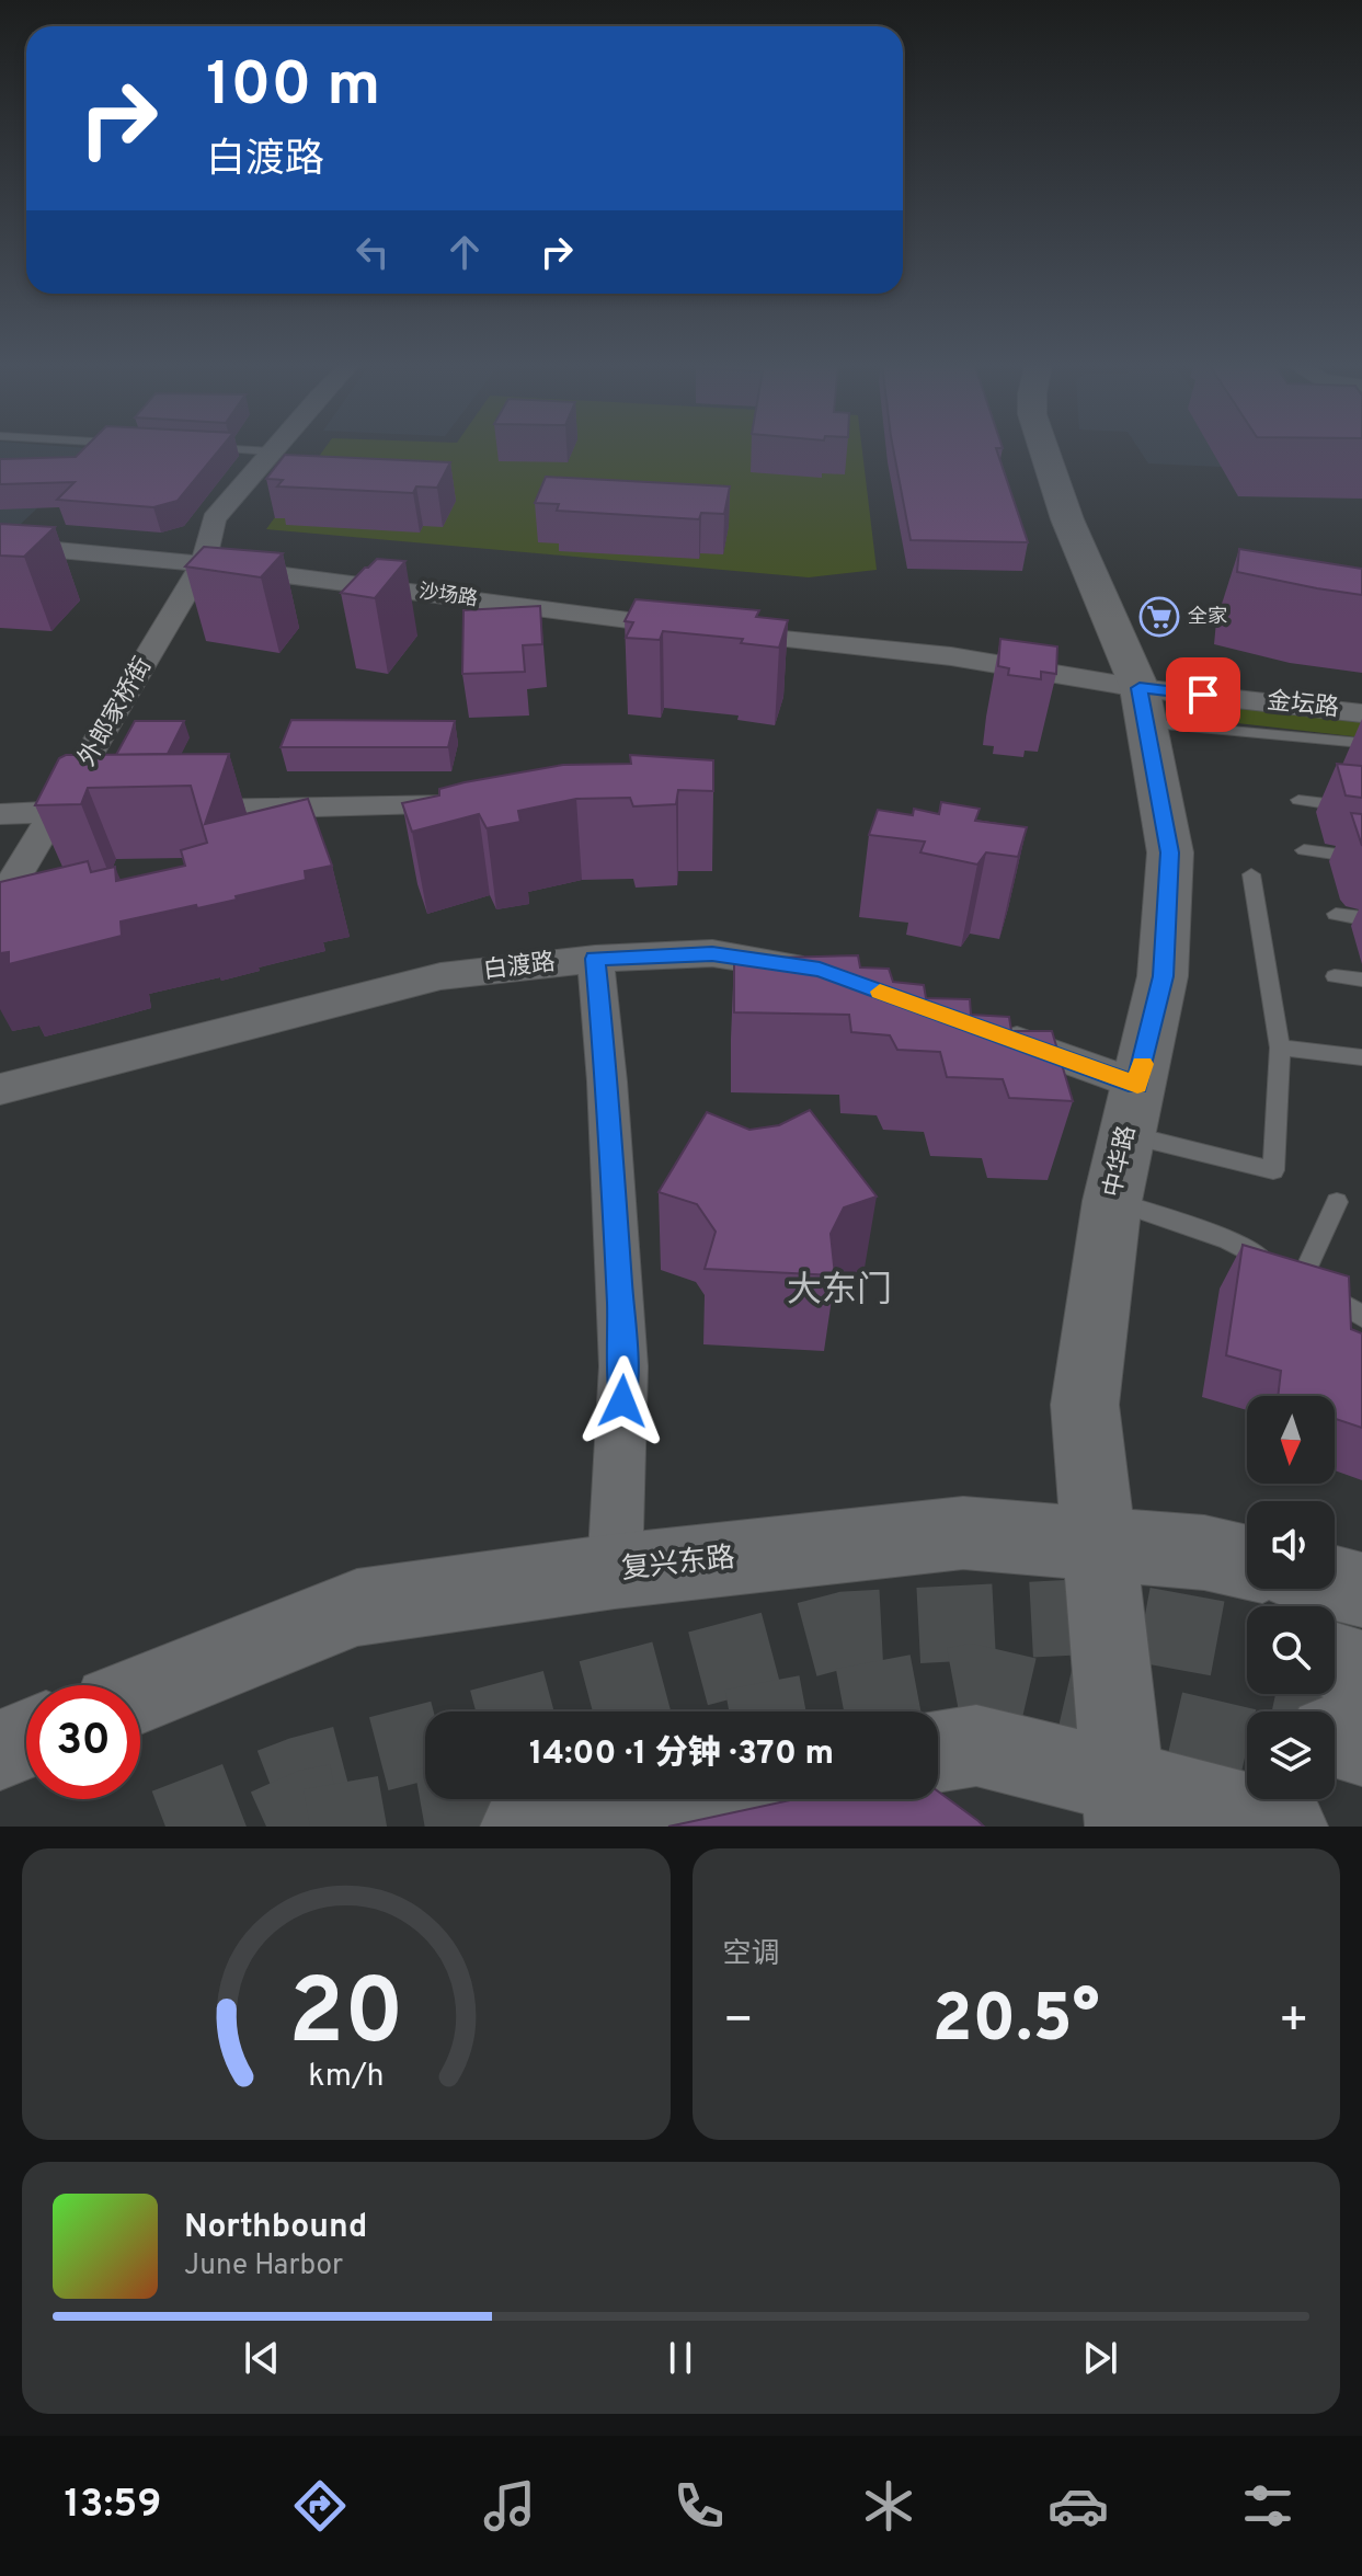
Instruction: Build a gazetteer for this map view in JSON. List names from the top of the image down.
{
  "streets": {
    "street": [
      "沙场路",
      "金坛路",
      "外郎家桥街",
      "白渡路",
      "中华路",
      "复兴东路"
    ]
  },
  "crossings": [
    ["沙场路", "金坛路"],
    ["沙场路", "外郎家桥街"],
    ["金坛路", "中华路"],
    ["中华路", "复兴东路"]
  ],
  "districts": ["大东门"],
  "places": {
    "supermarket": ["全家"]
  },
  "north": "bottom",
  "page": {
    "turn": ["100 m", "白渡路"],
    "limit": "30",
    "trip": "14:00 · 1 分钟 · 370 m",
    "tile": "空调",
    "heat": ["−", "20.5°", "+"],
    "song": ["Northbound", "June Harbor"],
    "tabs": "13:59",
    "gauge": ["20", "km/h"]
  }
}
